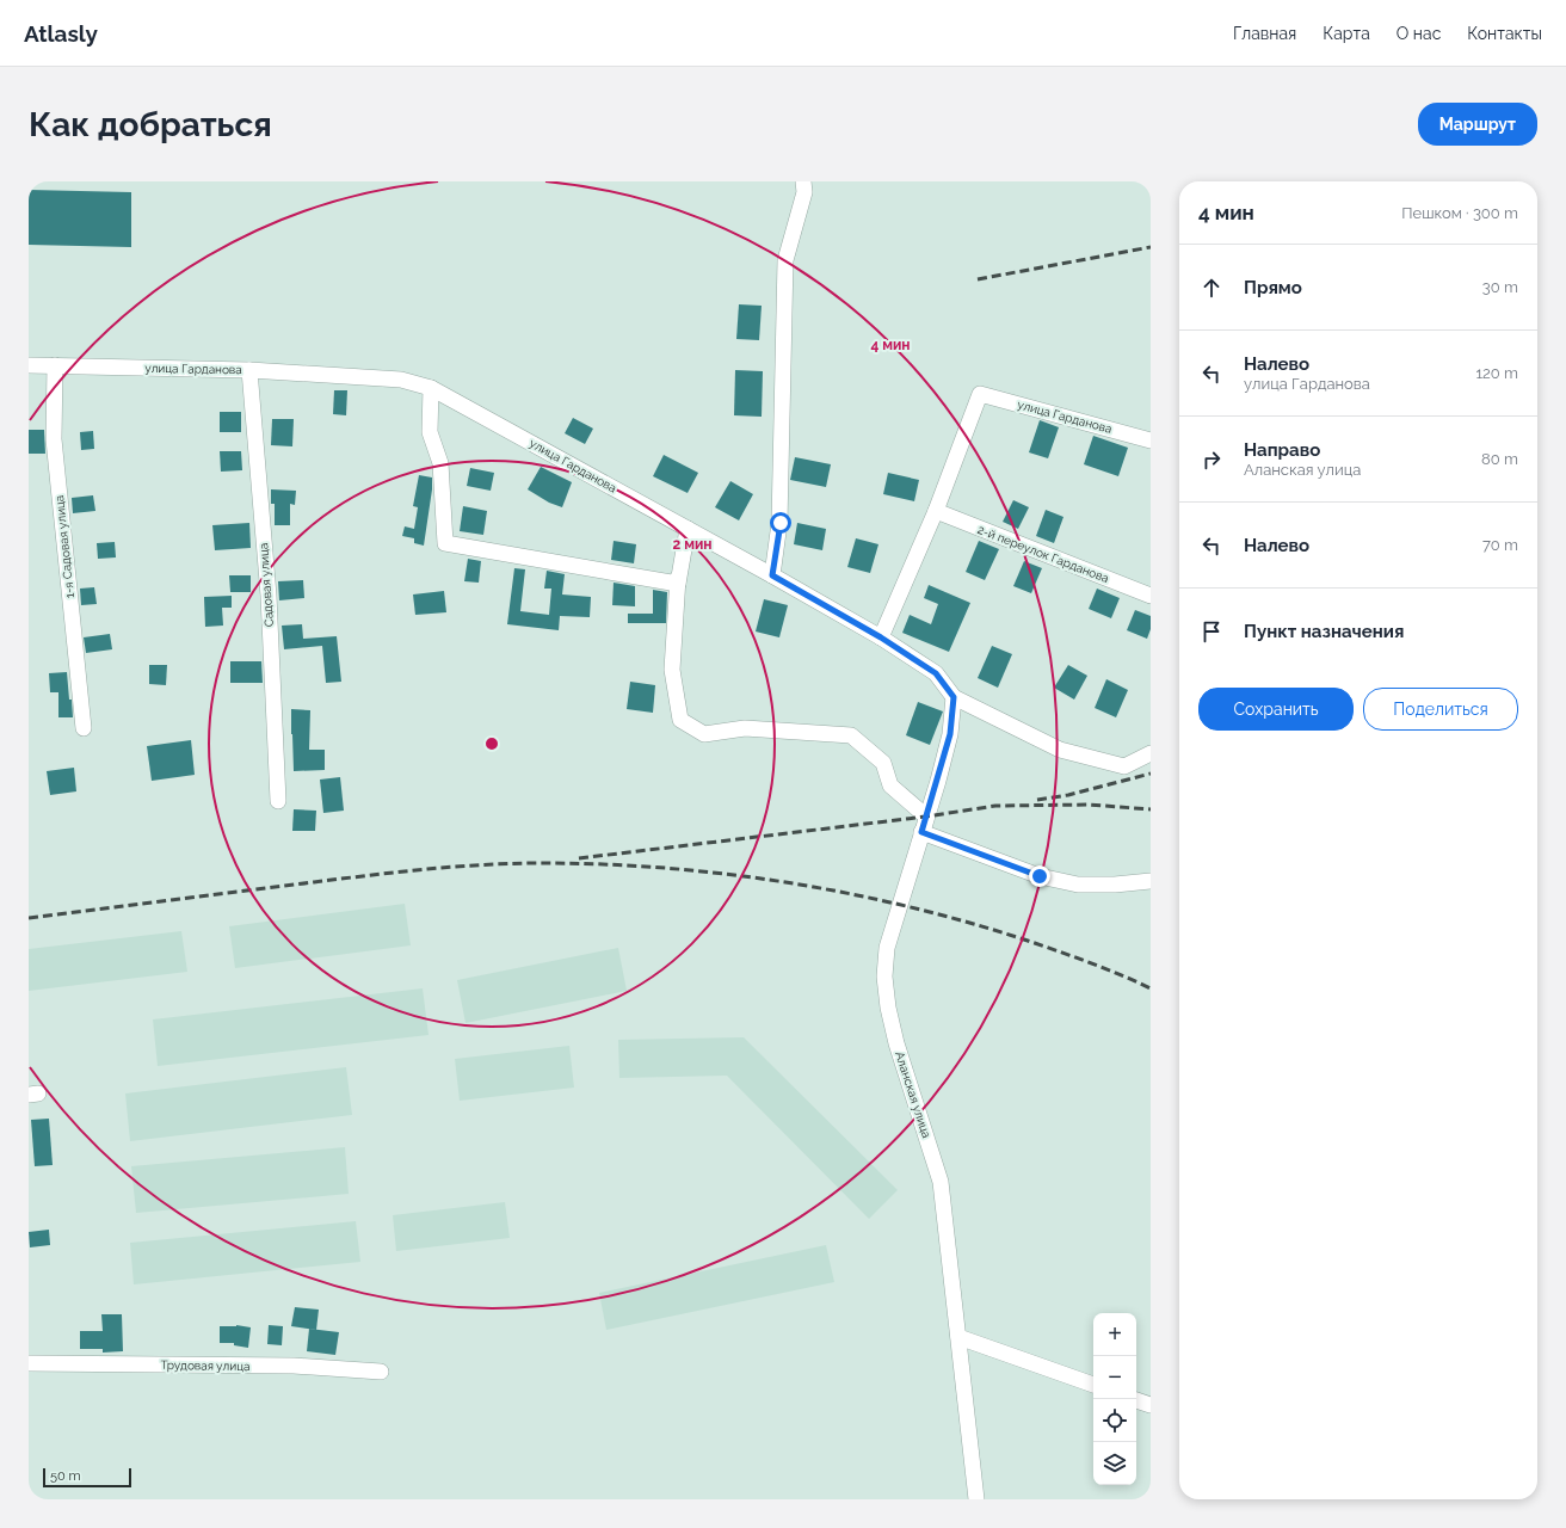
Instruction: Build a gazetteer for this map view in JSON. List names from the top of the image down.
{
  "streets": {
    "street": [
      "улица Гарданова",
      "1-я Садовая улица",
      "2-й переулок Гарданова",
      "Садовая улица",
      "Аланская улица",
      "Трудовая улица"
    ]
  },
  "crossings": [
    ["улица Гарданова", "1-я Садовая улица"],
    ["улица Гарданова", "2-й переулок Гарданова"],
    ["улица Гарданова", "Садовая улица"],
    ["улица Гарданова", "Аланская улица"]
  ],
  "scale_bar": "50 m",
  "page": {
    "header": "Atlasly",
    "nav": [
      "Главная",
      "Карта",
      "О нас",
      "Контакты"
    ],
    "buttons": [
      "Маршрут",
      ["Сохранить", "Поделиться"]
    ],
    "title": "Как добраться",
    "heading": ["4 мин", "Пешком · 300 m"],
    "list": [
      ["Прямо", "30 m"],
      ["Налево", "улица Гарданова", "120 m"],
      ["Направо", "Аланская улица", "80 m"],
      ["Налево", "70 m"],
      "Пункт назначения"
    ],
    "map_buttons": ["+", "−"],
    "scale": "50 m"
  },
  "rings": ["4 мин", "2 мин"]
}
